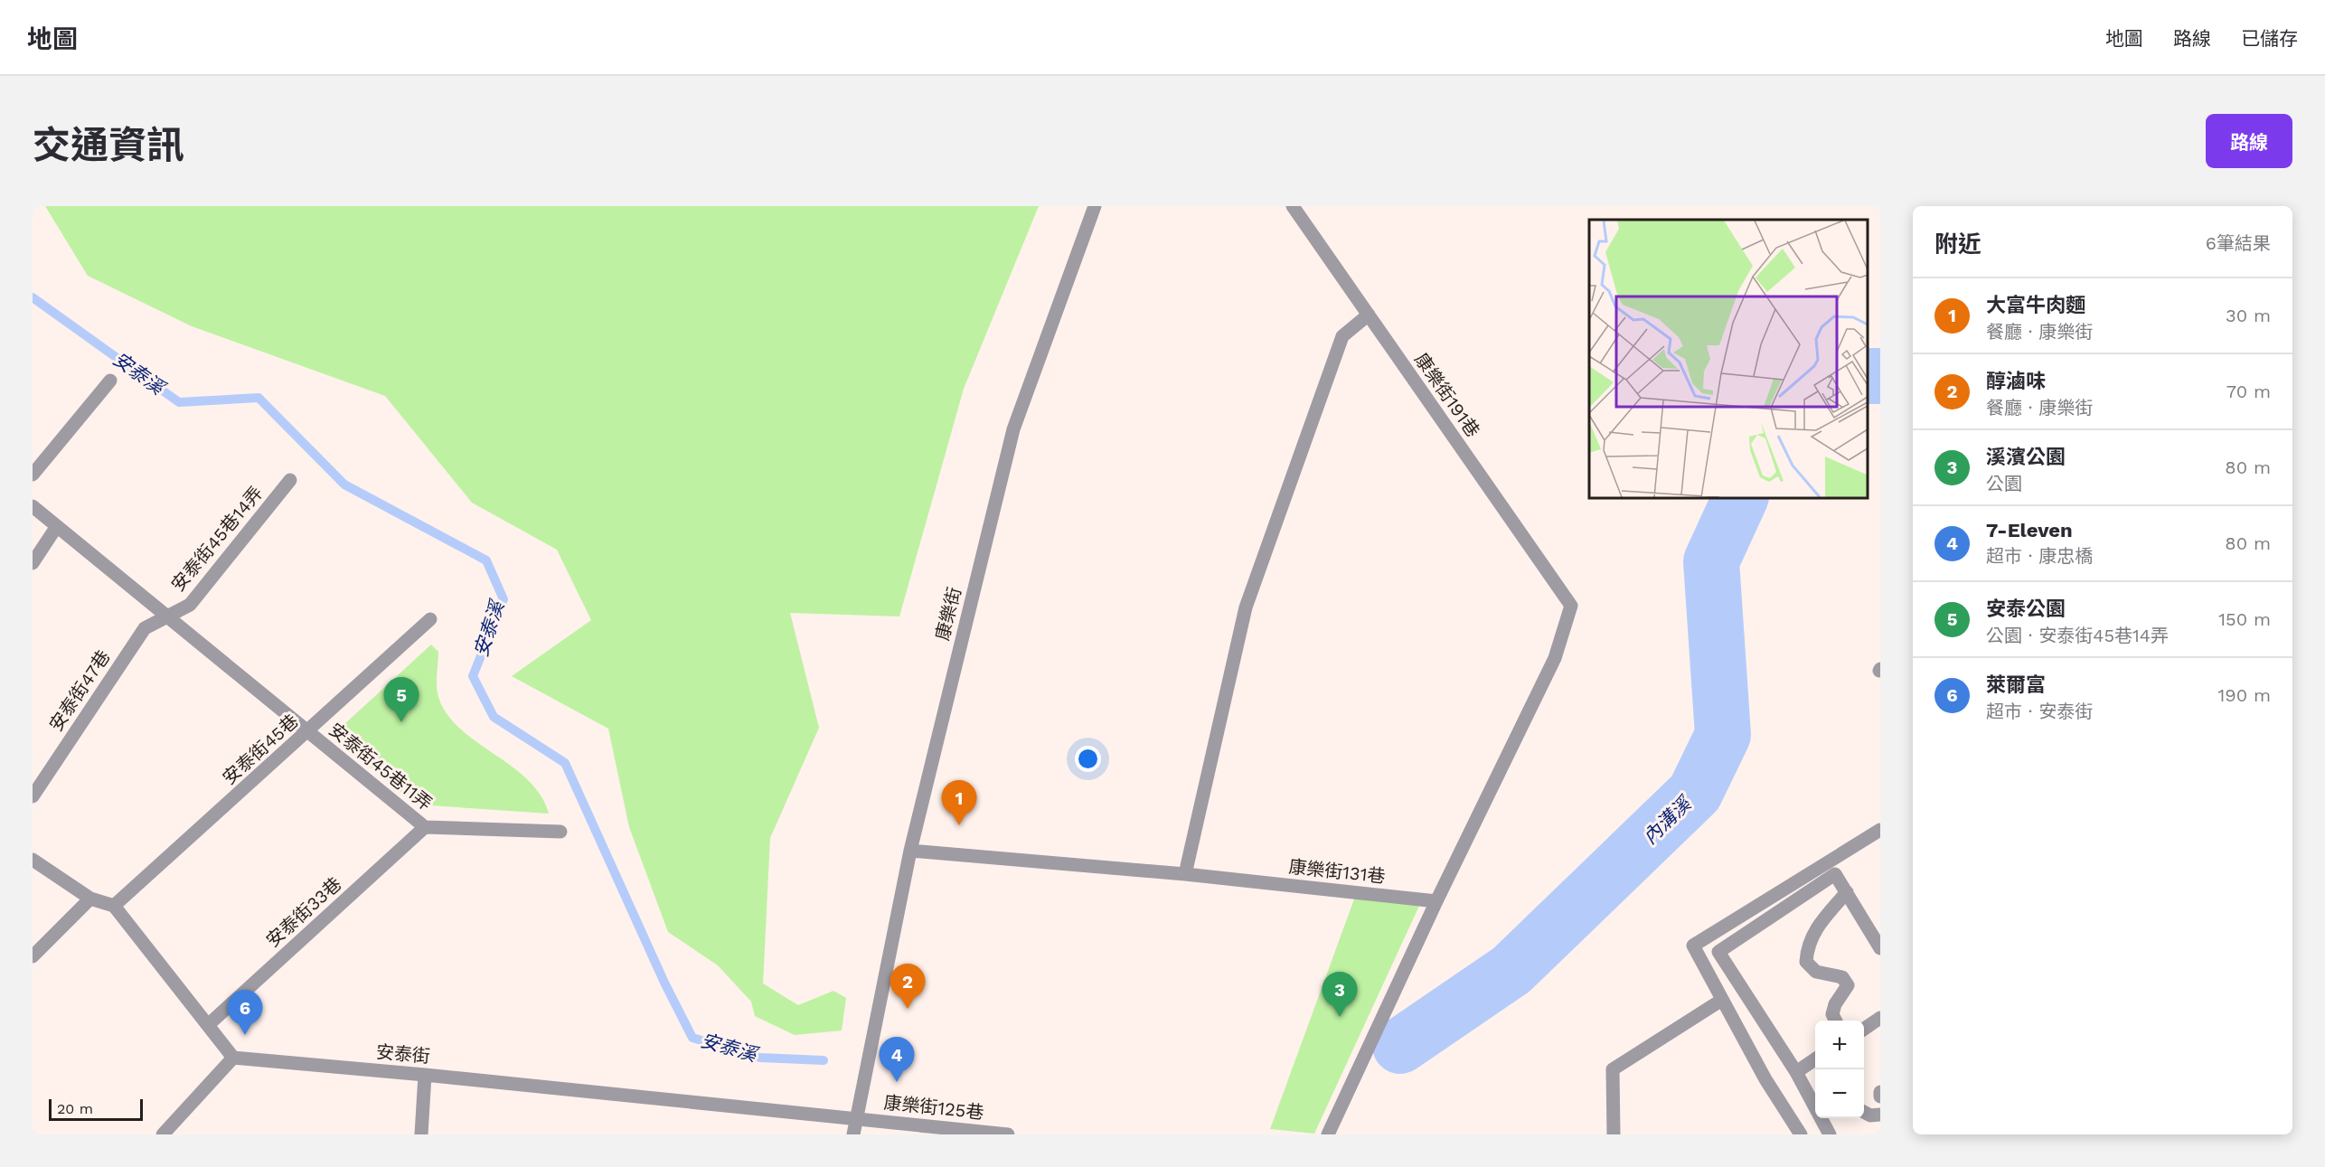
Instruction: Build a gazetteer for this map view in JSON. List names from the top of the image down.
{
  "streets": {
    "street": [
      "康樂街191巷",
      "安泰街45巷14弄",
      "康樂街",
      "安泰街47巷",
      "安泰街45巷",
      "安泰街45巷11弄",
      "康樂街131巷",
      "安泰街33巷",
      "安泰街",
      "康樂街125巷"
    ]
  },
  "crossings": [
    ["康樂街191巷", "康樂街131巷"],
    ["安泰街45巷14弄", "安泰街47巷"],
    ["安泰街45巷14弄", "安泰街45巷"],
    ["安泰街45巷14弄", "安泰街45巷11弄"],
    ["康樂街", "康樂街131巷"],
    ["康樂街", "安泰街"],
    ["康樂街", "康樂街125巷"],
    ["安泰街45巷", "安泰街45巷11弄"],
    ["安泰街45巷11弄", "安泰街33巷"],
    ["安泰街", "康樂街125巷"]
  ],
  "water": ["安泰溪", "內溝溪"],
  "scale_bar": "20 m",
  "page": {
    "header": "地圖",
    "nav": ["地圖", "路線", "已儲存"],
    "title": "交通資訊",
    "buttons": "路線",
    "heading": ["附近", "6筆結果"],
    "list": [
      {
        "mark": "1",
        "name": "大富牛肉麵",
        "note": "餐廳 · 康樂街",
        "value": "30 m"
      },
      {
        "mark": "2",
        "name": "醇滷味",
        "note": "餐廳 · 康樂街",
        "value": "70 m"
      },
      {
        "mark": "3",
        "name": "溪濱公園",
        "note": "公園",
        "value": "80 m"
      },
      {
        "mark": "4",
        "name": "7-Eleven",
        "note": "超市 · 康忠橋",
        "value": "80 m"
      },
      {
        "mark": "5",
        "name": "安泰公園",
        "note": "公園 · 安泰街45巷14弄",
        "value": "150 m"
      },
      {
        "mark": "6",
        "name": "萊爾富",
        "note": "超市 · 安泰街",
        "value": "190 m"
      }
    ],
    "pins": [
      "5",
      "1",
      "2",
      "3",
      "6",
      "4"
    ],
    "map_buttons": ["+", "−"],
    "scale": "20 m"
  }
}
